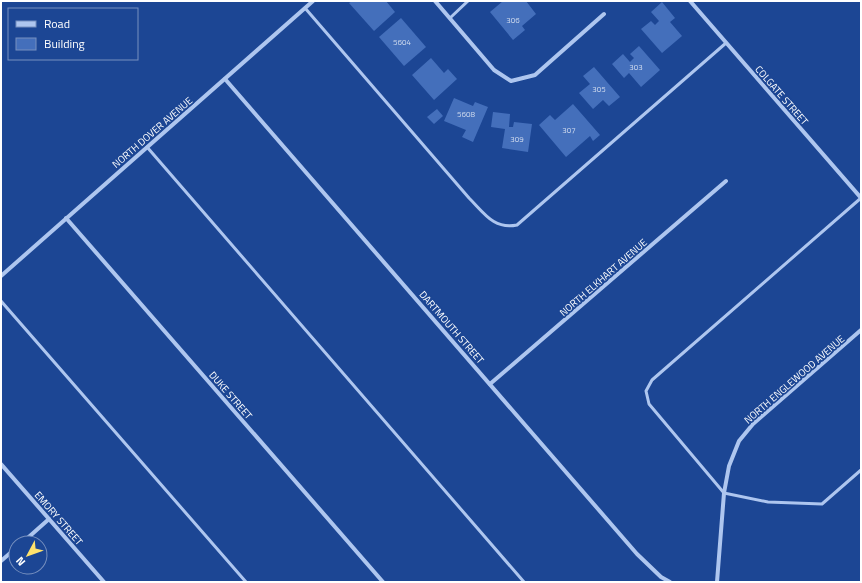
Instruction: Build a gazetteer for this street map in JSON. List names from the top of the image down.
{
  "streets": {
    "street": [
      "COLGATE STREET",
      "NORTH DOVER AVENUE",
      "NORTH ELKHART AVENUE",
      "DARTMOUTH STREET",
      "NORTH ENGLEWOOD AVENUE",
      "DUKE STREET",
      "EMORY STREET"
    ]
  },
  "crossings": [
    ["NORTH DOVER AVENUE", "DARTMOUTH STREET"],
    ["NORTH DOVER AVENUE", "DUKE STREET"],
    ["NORTH ELKHART AVENUE", "DARTMOUTH STREET"]
  ],
  "house_numbers": [
    "306",
    "5604",
    "303",
    "305",
    "5608",
    "307",
    "309"
  ],
  "legend": ["Road", "Building"],
  "north": "bottom left"
}
